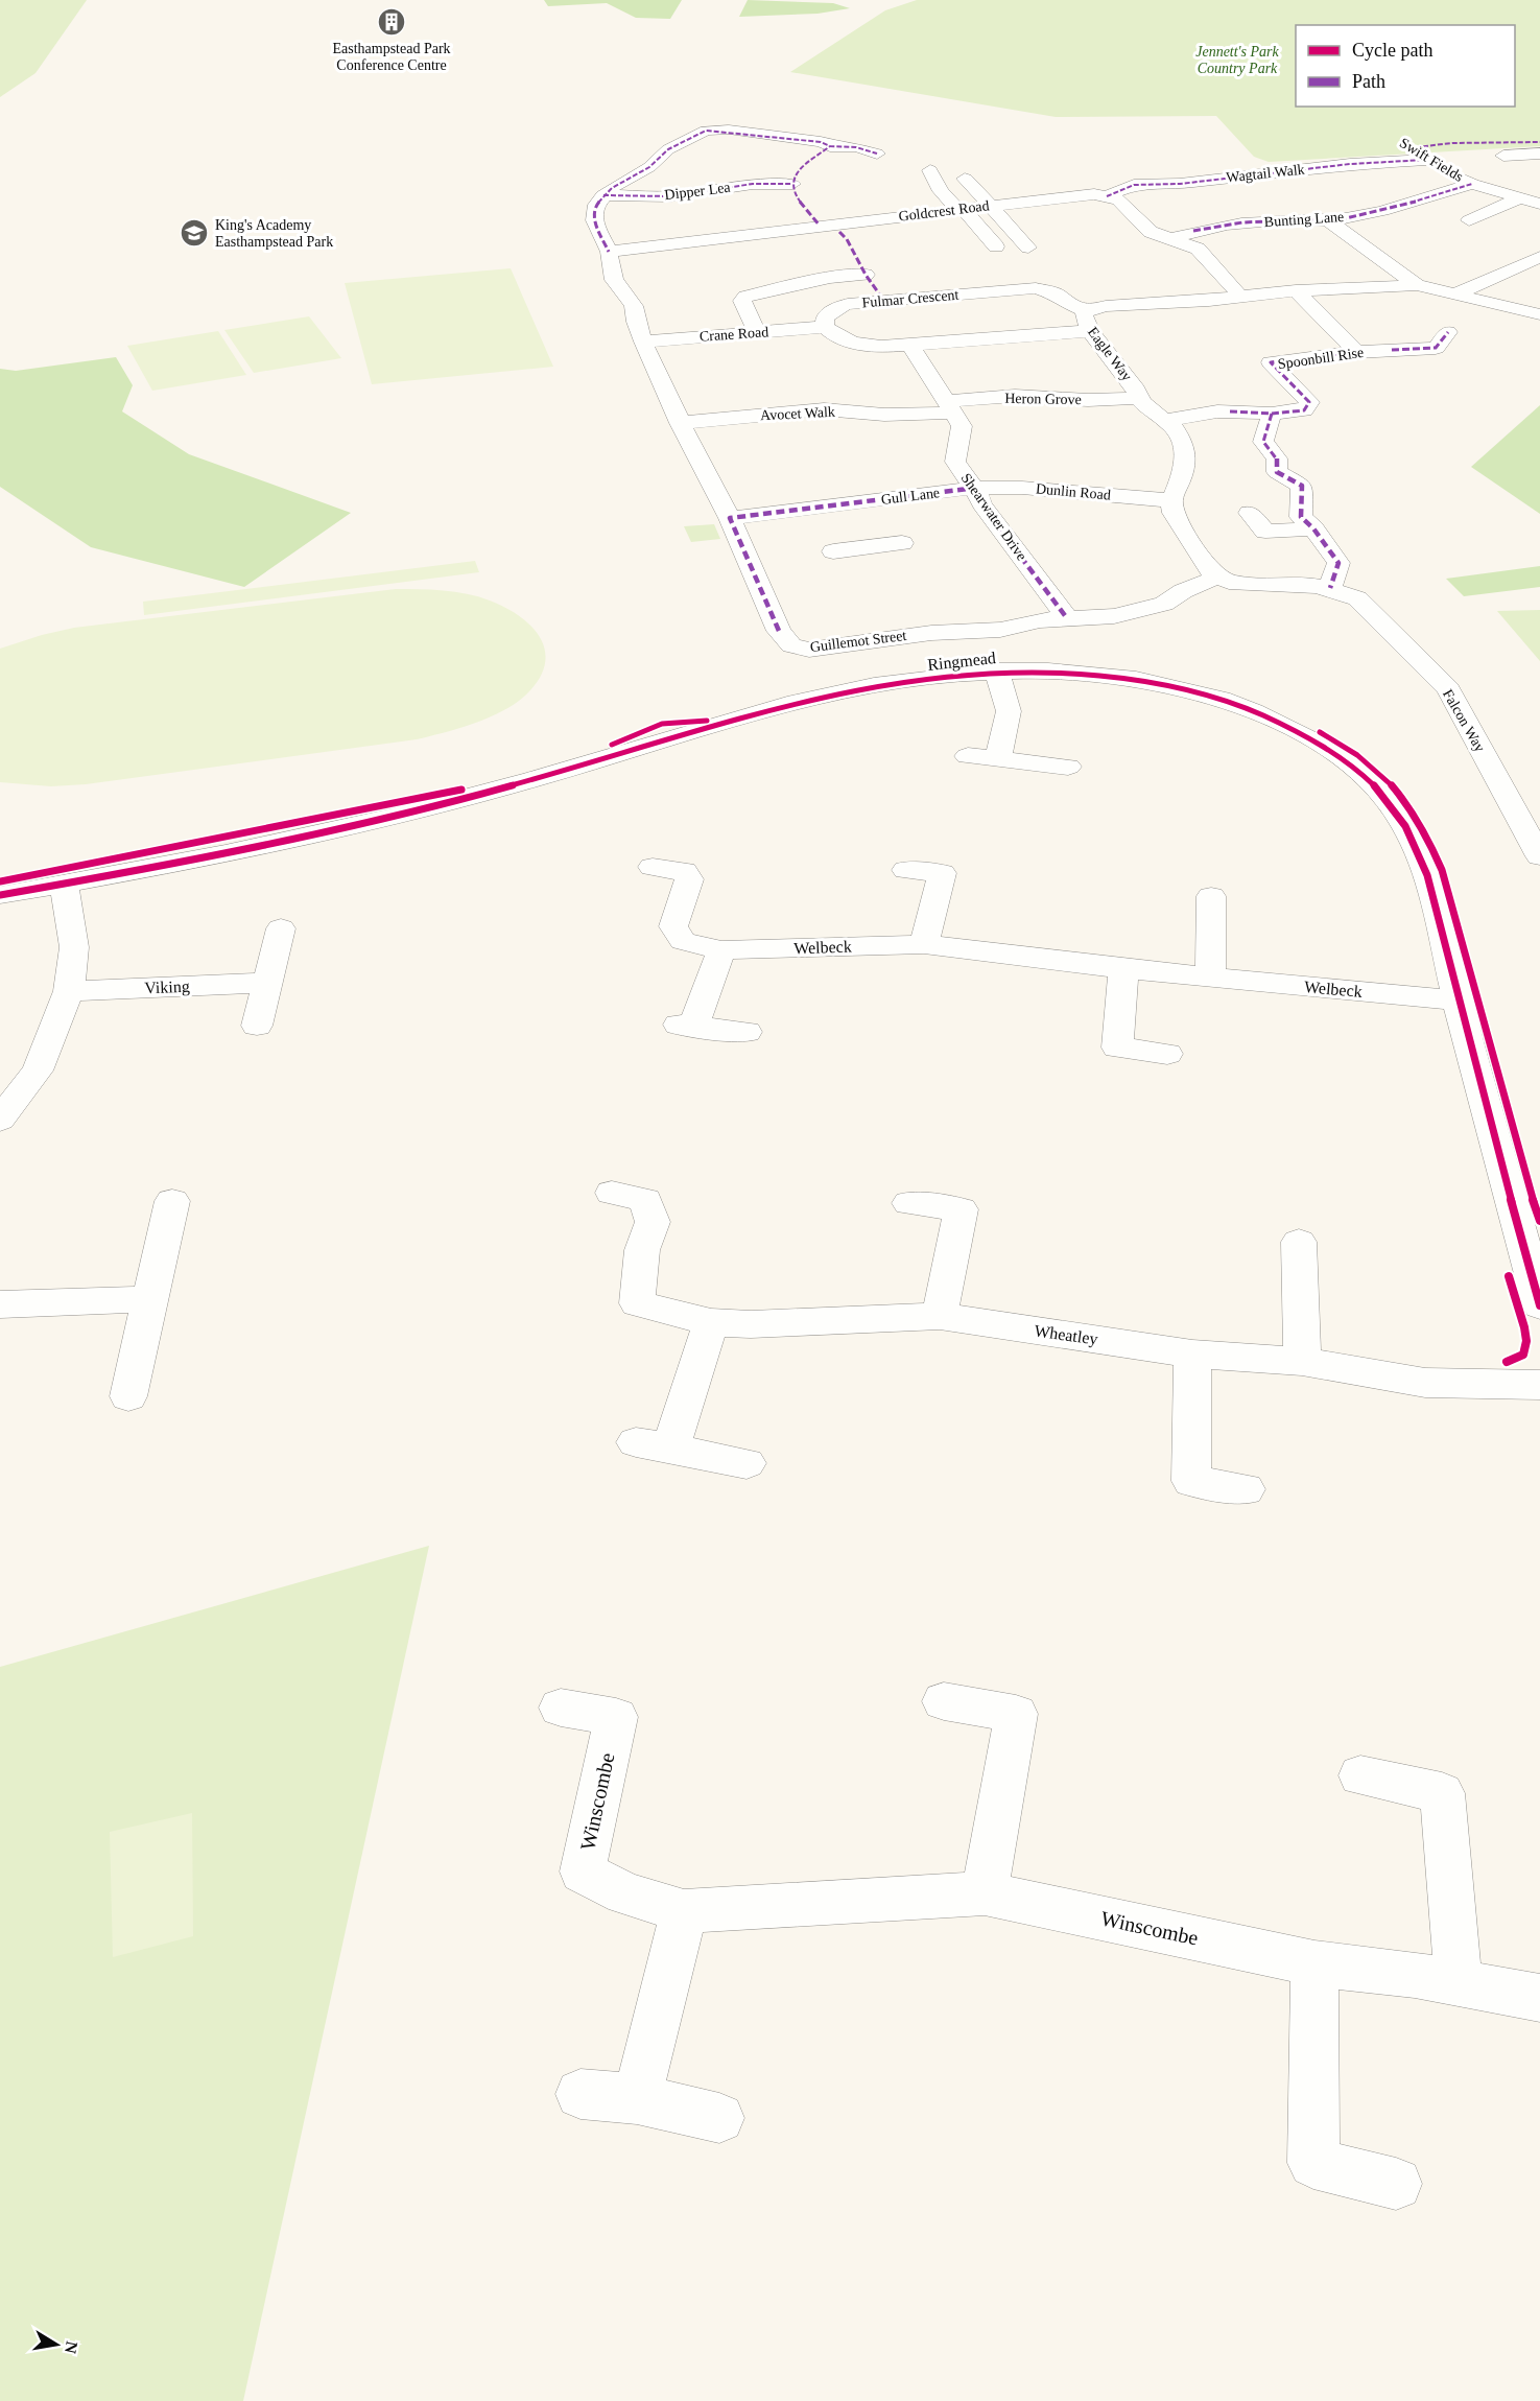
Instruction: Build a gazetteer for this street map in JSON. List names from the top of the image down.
{
  "streets": {
    "street": [
      "Swift Fields",
      "Wagtail Walk",
      "Dipper Lea",
      "Goldcrest Road",
      "Bunting Lane",
      "Fulmar Crescent",
      "Crane Road",
      "Eagle Way",
      "Spoonbill Rise",
      "Heron Grove",
      "Avocet Walk",
      "Dunlin Road",
      "Gull Lane",
      "Shearwater Drive",
      "Guillemot Street",
      "Ringmead",
      "Falcon Way",
      "Welbeck",
      "Viking",
      "Wheatley",
      "Winscombe"
    ]
  },
  "crossings": [
    ["Swift Fields", "Wagtail Walk"],
    ["Swift Fields", "Bunting Lane"],
    ["Wagtail Walk", "Goldcrest Road"],
    ["Dipper Lea", "Guillemot Street"],
    ["Goldcrest Road", "Bunting Lane"],
    ["Goldcrest Road", "Eagle Way"],
    ["Goldcrest Road", "Guillemot Street"],
    ["Fulmar Crescent", "Crane Road"],
    ["Fulmar Crescent", "Eagle Way"],
    ["Crane Road", "Guillemot Street"],
    ["Eagle Way", "Spoonbill Rise"],
    ["Eagle Way", "Heron Grove"],
    ["Eagle Way", "Dunlin Road"],
    ["Heron Grove", "Avocet Walk"],
    ["Heron Grove", "Shearwater Drive"],
    ["Avocet Walk", "Shearwater Drive"],
    ["Avocet Walk", "Guillemot Street"],
    ["Dunlin Road", "Gull Lane"],
    ["Dunlin Road", "Shearwater Drive"],
    ["Gull Lane", "Shearwater Drive"],
    ["Gull Lane", "Guillemot Street"],
    ["Shearwater Drive", "Guillemot Street"],
    ["Ringmead", "Welbeck"]
  ],
  "parks": ["Jennett's Park Country Park"],
  "places": {
    "building": ["Easthampstead Park Conference Centre"],
    "school or university": ["King's Academy Easthampstead Park"]
  },
  "legend": ["Cycle path", "Path"],
  "north": "right"
}
